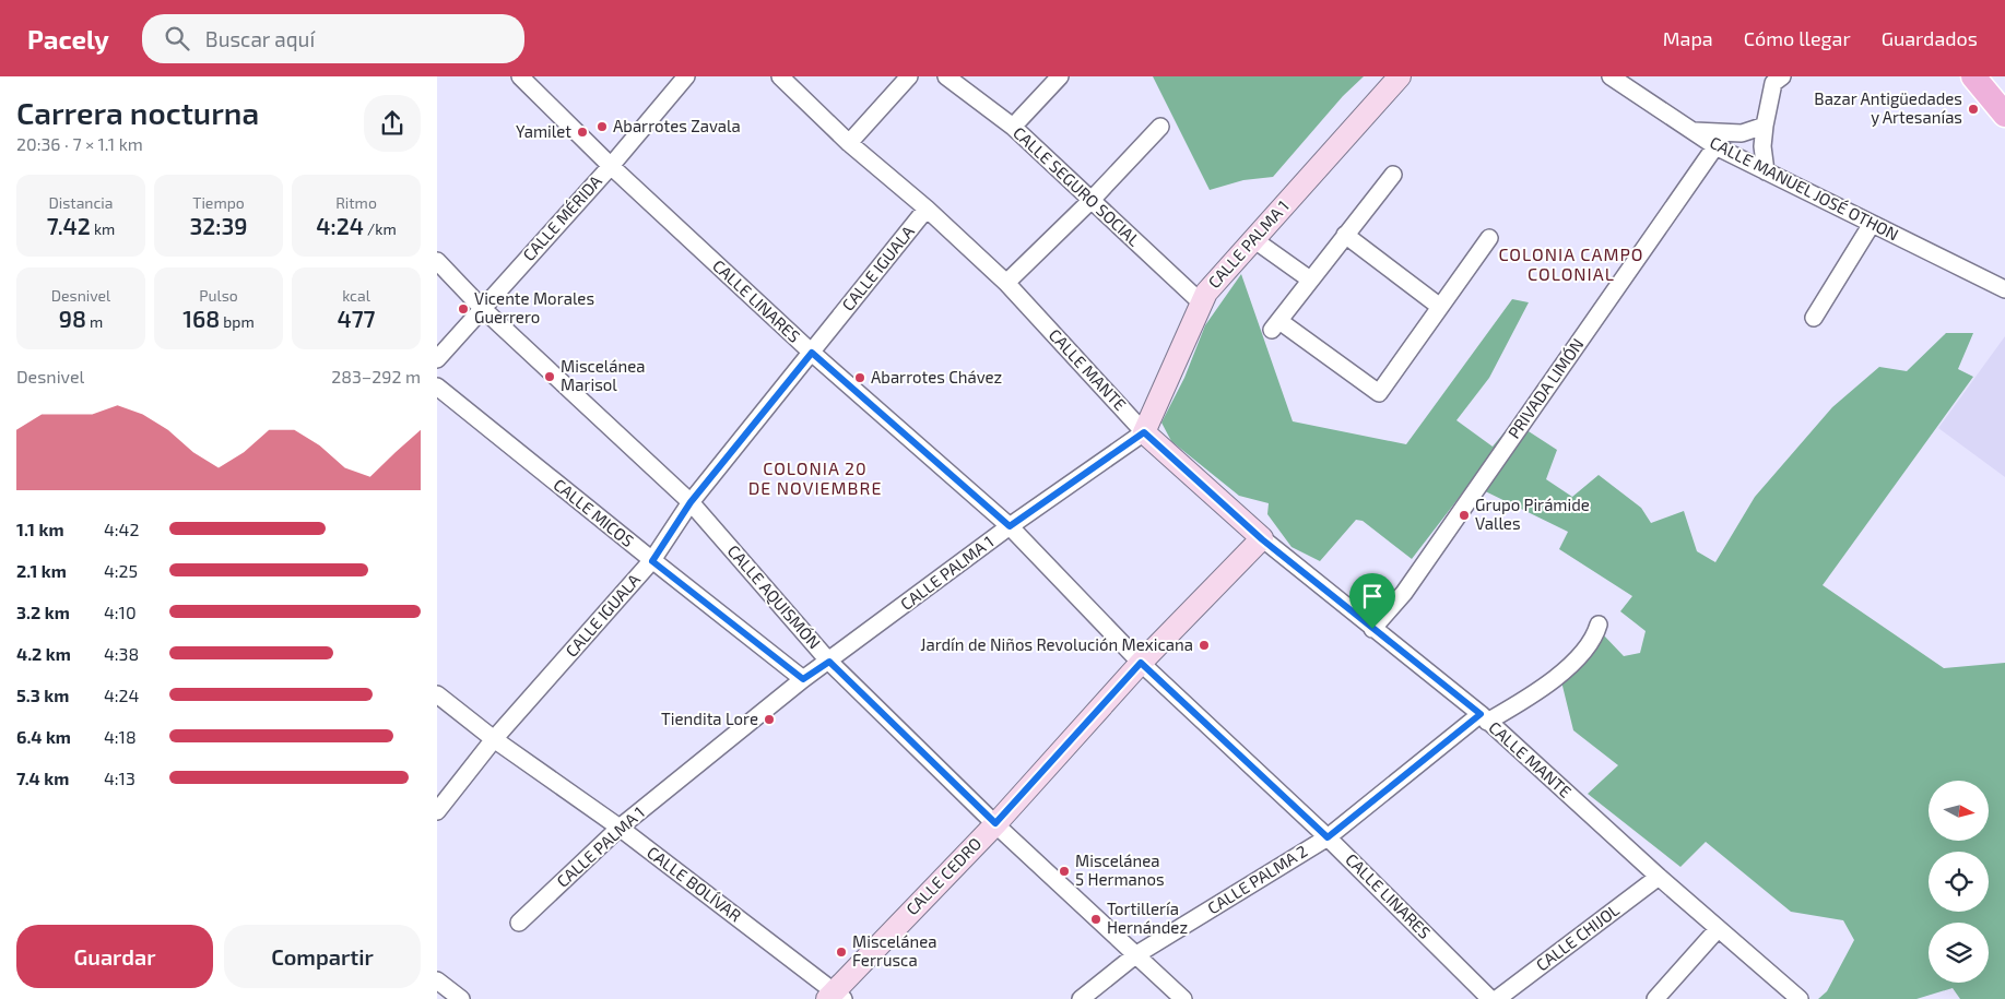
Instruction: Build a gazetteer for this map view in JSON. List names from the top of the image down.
{
  "streets": {
    "street": [
      "CALLE SEGURO SOCIAL",
      "CALLE MANUEL JOSÉ OTHON",
      "CALLE MÉRIDA",
      "CALLE PALMA 1",
      "CALLE IGUALA",
      "CALLE LINARES",
      "CALLE MANTE",
      "PRIVADA LIMÓN",
      "CALLE MICOS",
      "CALLE AQUISMÓN",
      "CALLE CEDRO",
      "CALLE PALMA 2",
      "CALLE BOLÍVAR",
      "CALLE CHIJOL"
    ]
  },
  "crossings": [
    ["CALLE SEGURO SOCIAL", "CALLE PALMA 1"],
    ["CALLE MANUEL JOSÉ OTHON", "PRIVADA LIMÓN"],
    ["CALLE MÉRIDA", "CALLE LINARES"],
    ["CALLE MÉRIDA", "CALLE AQUISMÓN"],
    ["CALLE PALMA 1", "CALLE LINARES"],
    ["CALLE PALMA 1", "CALLE MANTE"],
    ["CALLE PALMA 1", "CALLE MICOS"],
    ["CALLE PALMA 1", "CALLE AQUISMÓN"],
    ["CALLE PALMA 1", "CALLE BOLÍVAR"],
    ["CALLE IGUALA", "CALLE LINARES"],
    ["CALLE IGUALA", "CALLE MANTE"],
    ["CALLE IGUALA", "CALLE MICOS"],
    ["CALLE IGUALA", "CALLE AQUISMÓN"],
    ["CALLE IGUALA", "CALLE BOLÍVAR"],
    ["CALLE LINARES", "CALLE CEDRO"],
    ["CALLE LINARES", "CALLE PALMA 2"],
    ["CALLE MANTE", "PRIVADA LIMÓN"],
    ["CALLE MANTE", "CALLE CEDRO"],
    ["CALLE MANTE", "CALLE PALMA 2"],
    ["CALLE MANTE", "CALLE CHIJOL"],
    ["CALLE AQUISMÓN", "CALLE CEDRO"],
    ["CALLE AQUISMÓN", "CALLE PALMA 2"],
    ["CALLE CEDRO", "CALLE BOLÍVAR"]
  ],
  "districts": ["COLONIA CAMPO COLONIAL", "COLONIA 20 DE NOVIEMBRE"],
  "places": [
    "Bazar Antigüedades y Artesanías",
    "Abarrotes Zavala",
    "Yamilet",
    "Vicente Morales Guerrero",
    "Miscelánea Marisol",
    "Abarrotes Chávez",
    "Grupo Pirámide Valles",
    "Jardín de Niños Revolución Mexicana",
    "Tiendita Lore",
    "Miscelánea 5 Hermanos",
    "Tortillería Hernández",
    "Miscelánea Ferrusca"
  ],
  "north": "right",
  "page": {
    "header": "Pacely",
    "search": "Buscar aquí",
    "nav": ["Mapa", "Cómo llegar", "Guardados"],
    "heading": ["Carrera nocturna", "20:36 · 7 × 1.1 km"],
    "stats": [
      ["Distancia", "7.42 km"],
      ["Tiempo", "32:39"],
      ["Ritmo", "4:24 /km"],
      ["Desnivel", "98 m"],
      ["Pulso", "168 bpm"],
      ["kcal", "477"]
    ],
    "chart": ["Desnivel", "283–292 m"],
    "list": [
      {
        "name": "1.1 km",
        "note": "4:42"
      },
      {
        "name": "2.1 km",
        "note": "4:25"
      },
      {
        "name": "3.2 km",
        "note": "4:10"
      },
      {
        "name": "4.2 km",
        "note": "4:38"
      },
      {
        "name": "5.3 km",
        "note": "4:24"
      },
      {
        "name": "6.4 km",
        "note": "4:18"
      },
      {
        "name": "7.4 km",
        "note": "4:13"
      }
    ],
    "buttons": ["Guardar", "Compartir"]
  }
}
